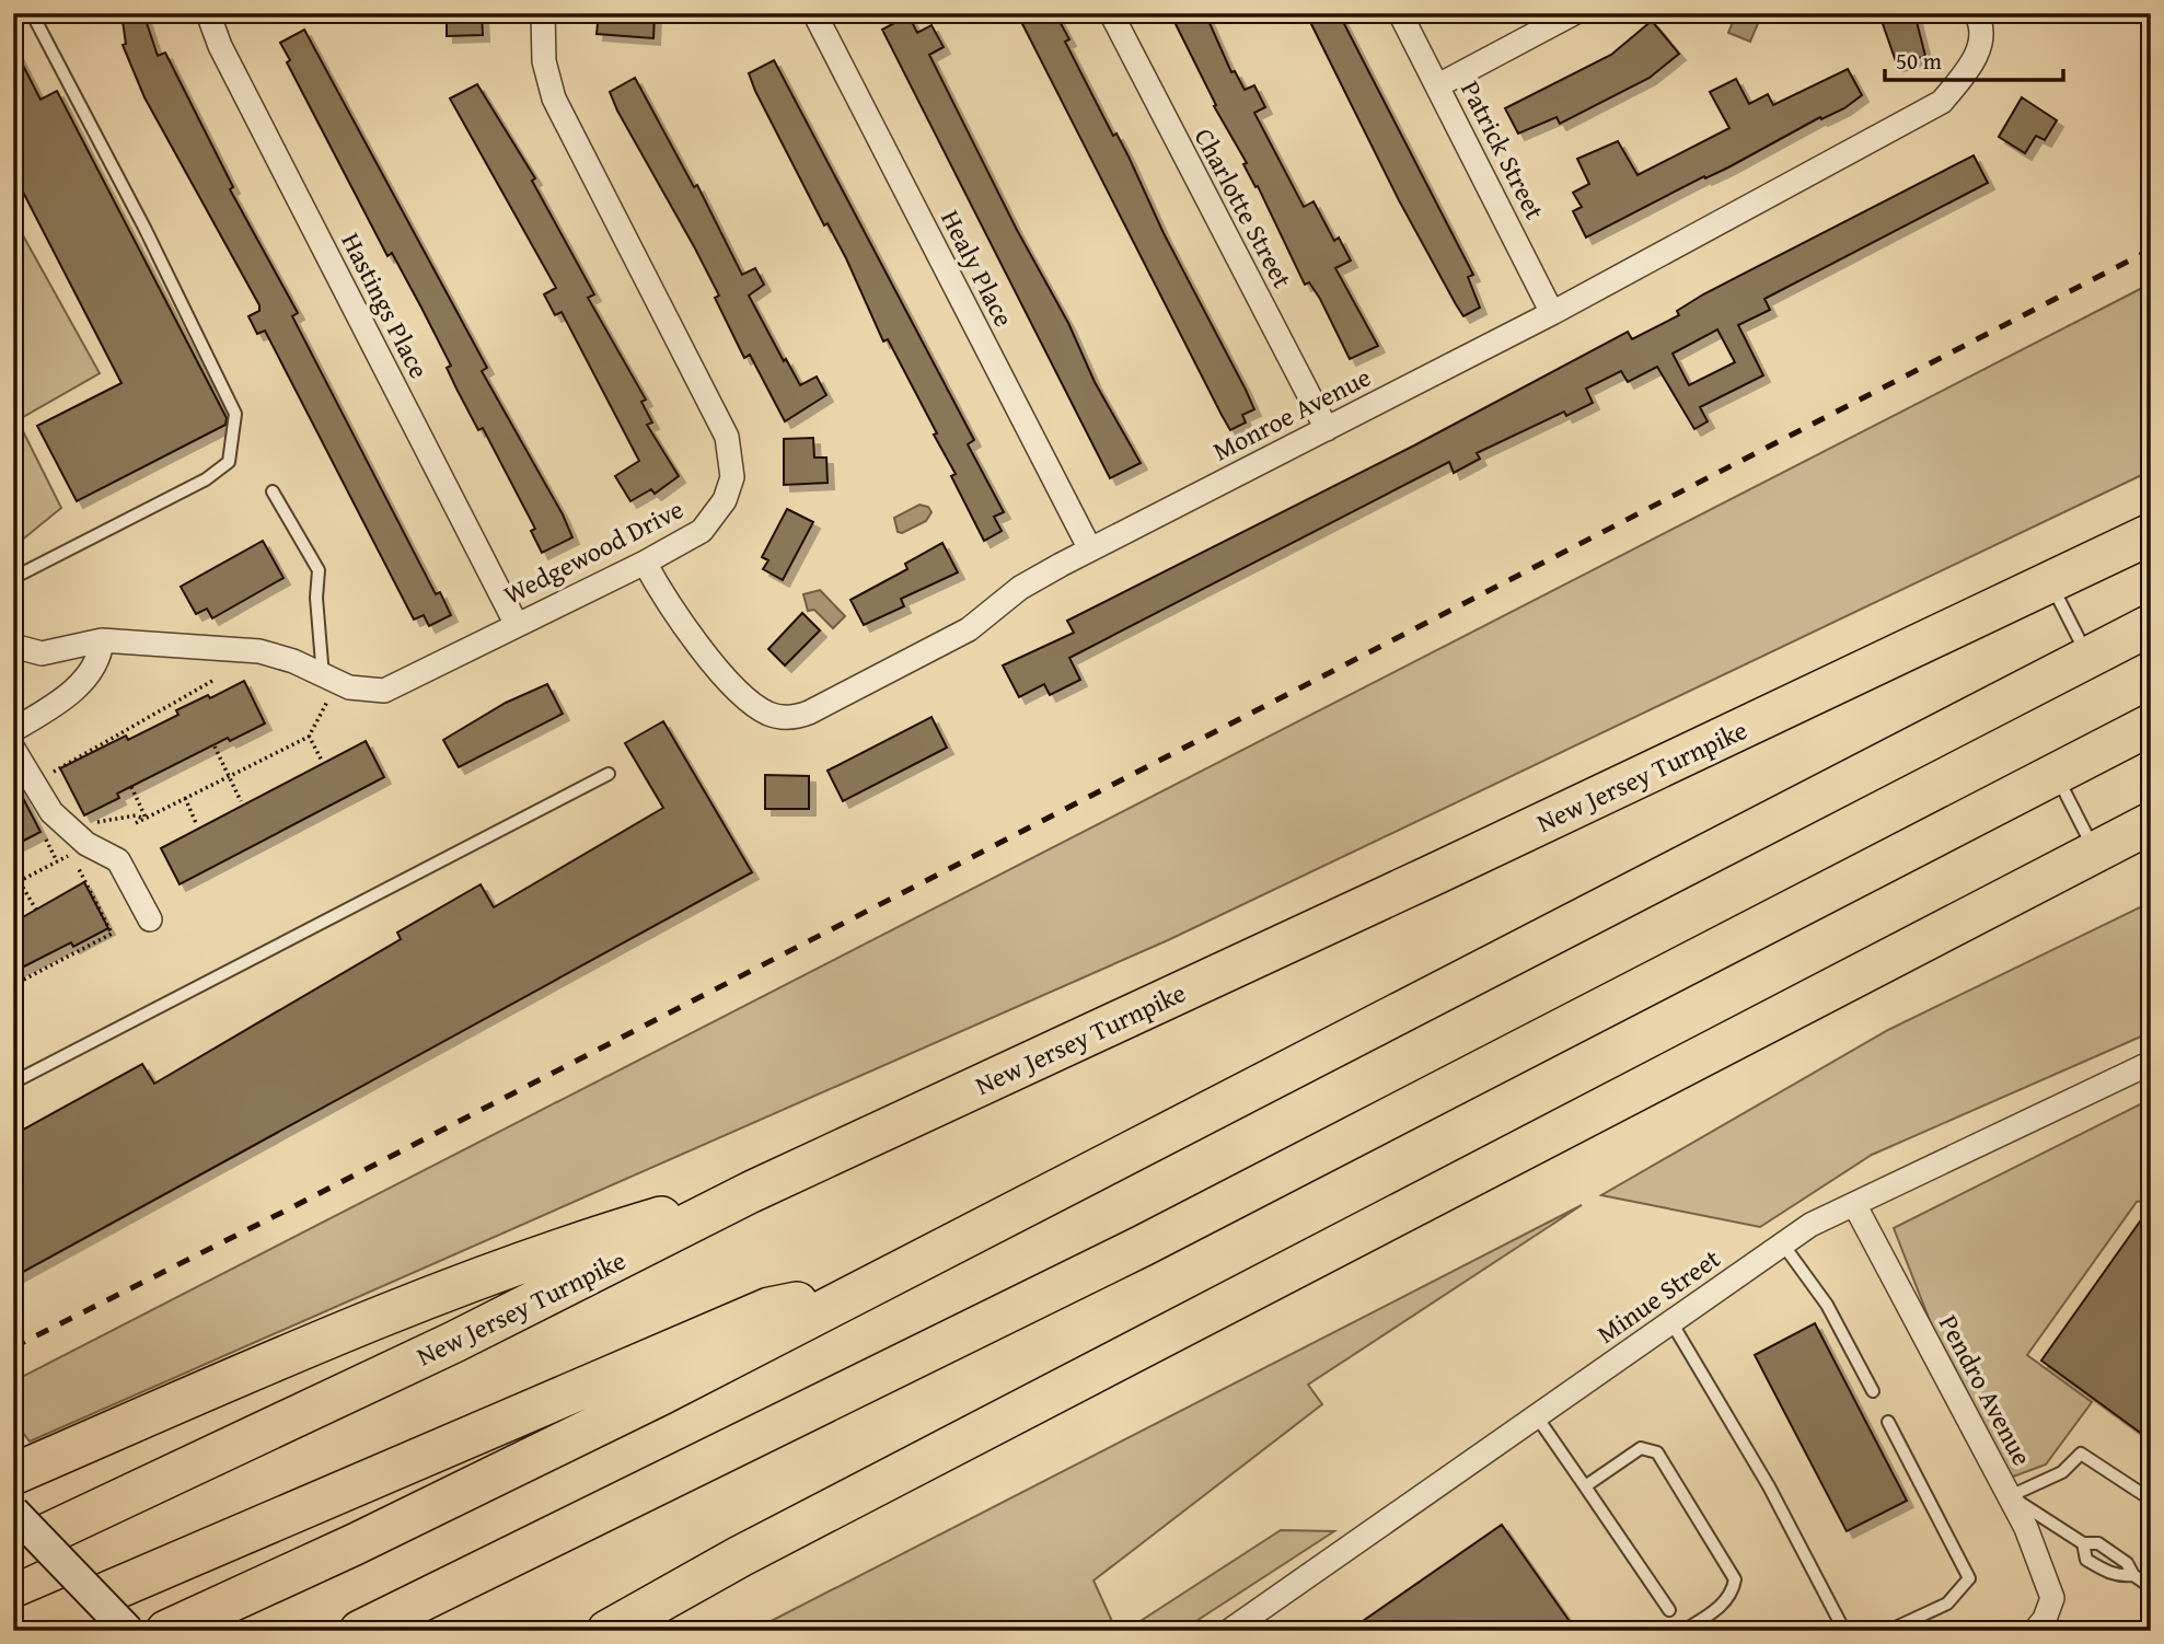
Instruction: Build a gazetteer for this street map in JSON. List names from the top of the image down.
{
  "streets": {
    "highway": ["New Jersey Turnpike"],
    "street": [
      "Patrick Street",
      "Charlotte Street",
      "Healy Place",
      "Hastings Place",
      "Monroe Avenue",
      "Wedgewood Drive",
      "Minue Street",
      "Pendro Avenue"
    ]
  },
  "crossings": [
    ["Patrick Street", "Monroe Avenue"],
    ["Charlotte Street", "Monroe Avenue"],
    ["Healy Place", "Monroe Avenue"],
    ["Hastings Place", "Wedgewood Drive"],
    ["Monroe Avenue", "Wedgewood Drive"],
    ["Minue Street", "Pendro Avenue"]
  ],
  "scale_bar": "50 m"
}
